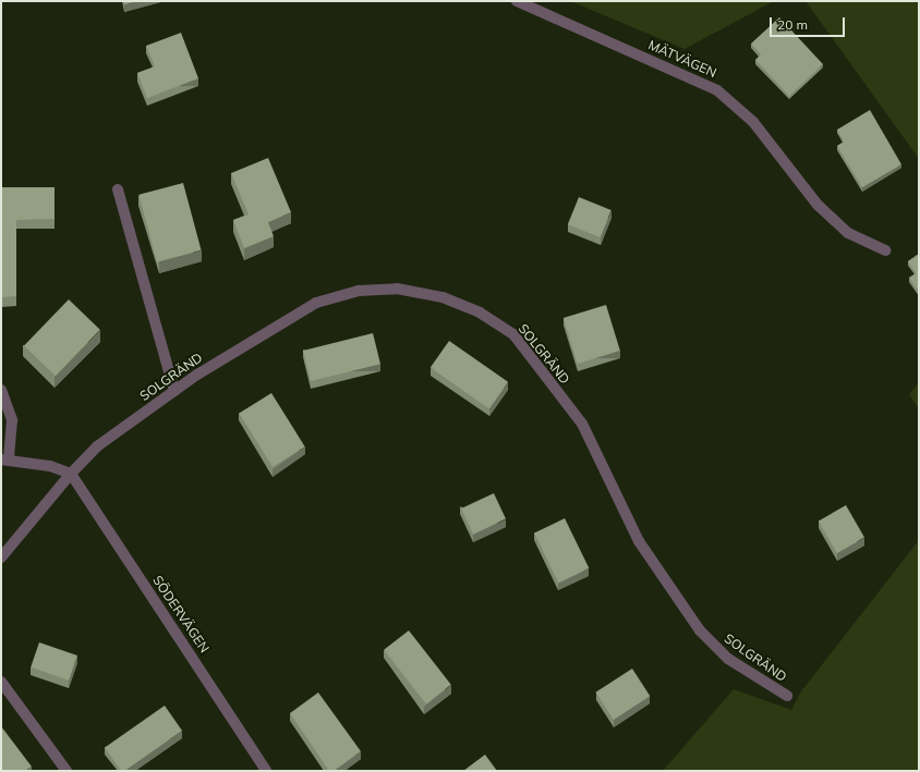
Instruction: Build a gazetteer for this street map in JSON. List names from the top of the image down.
{
  "streets": {
    "street": ["MÄTVÄGEN", "SOLGRÄND", "SÖDERVÄGEN"]
  },
  "crossings": [
    ["SOLGRÄND", "SÖDERVÄGEN"]
  ],
  "scale_bar": "20 m"
}
